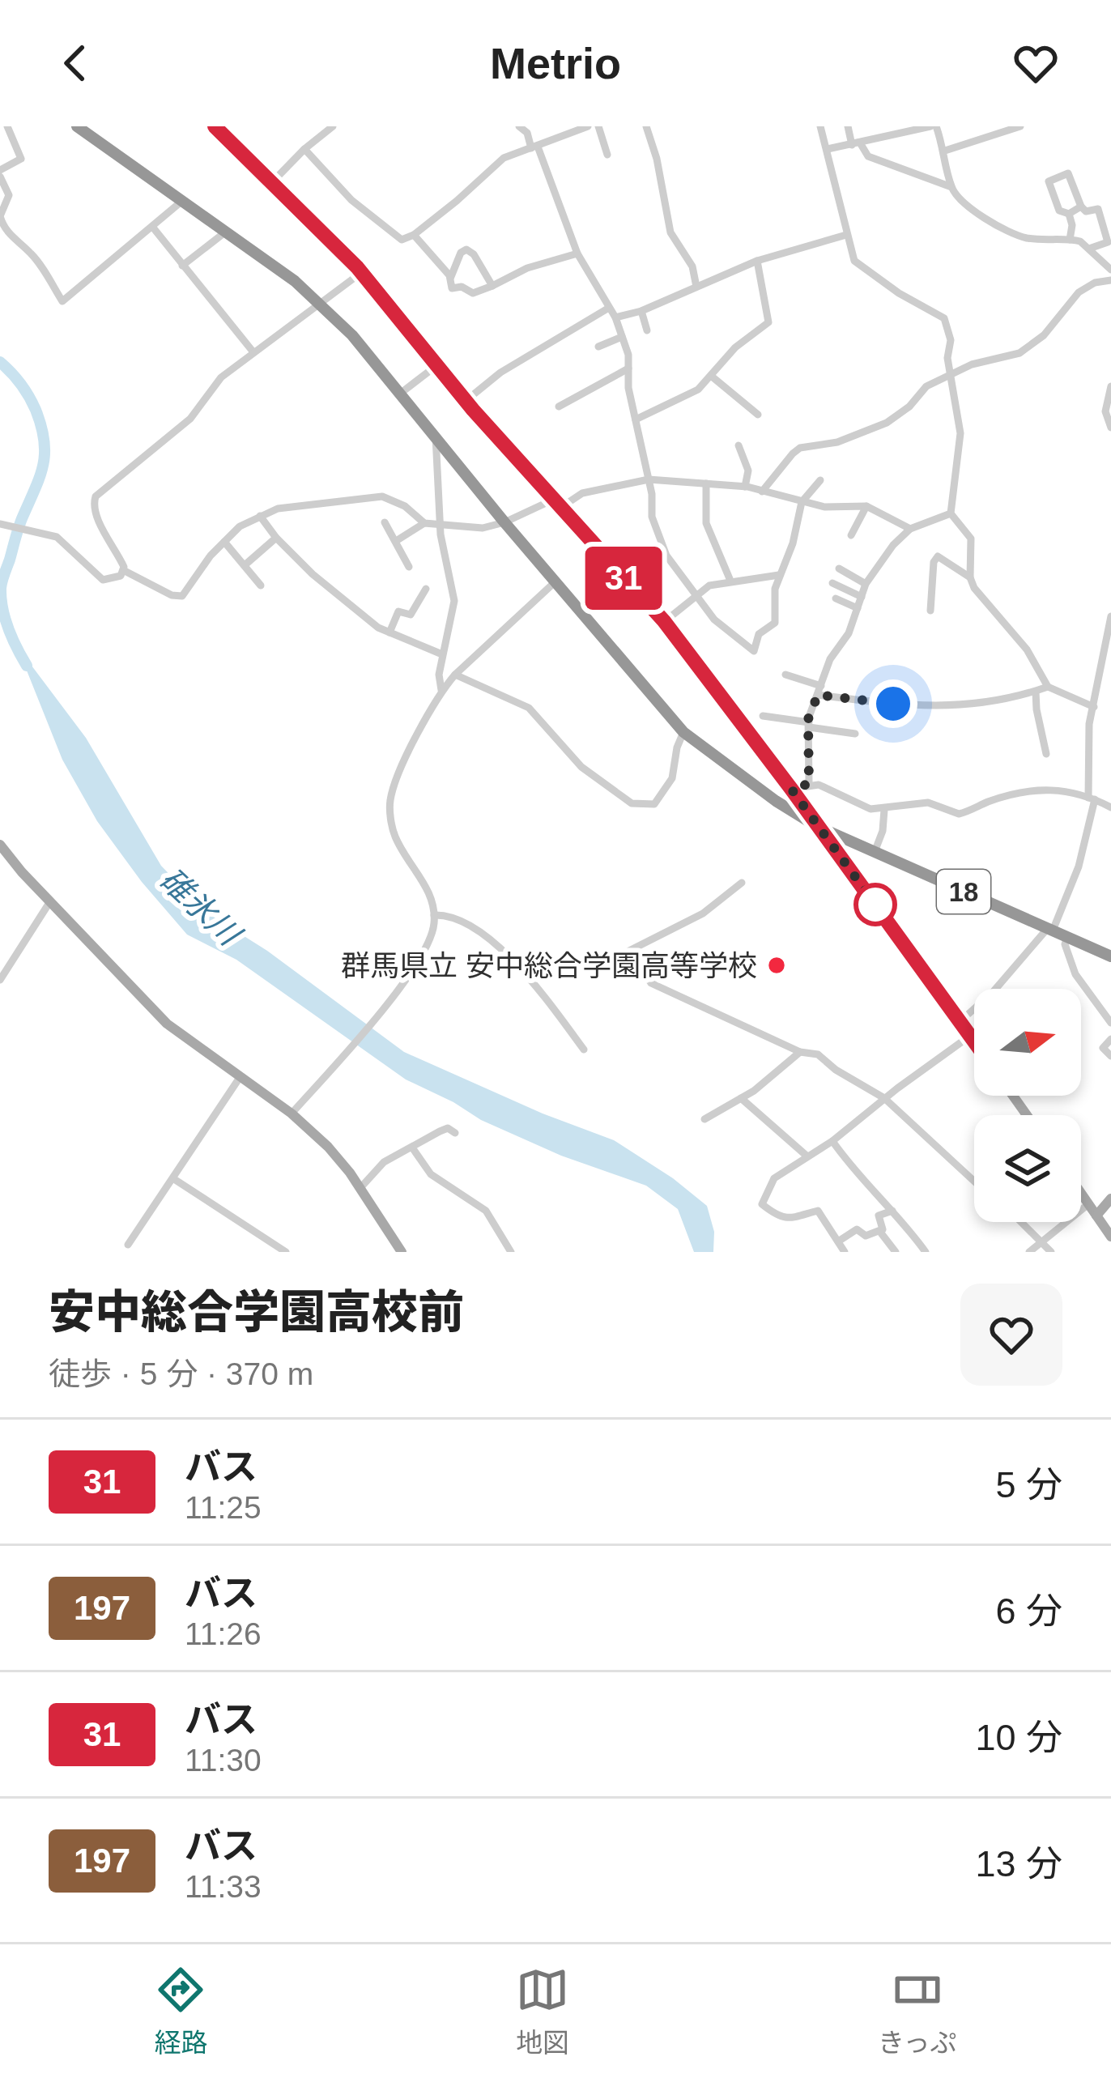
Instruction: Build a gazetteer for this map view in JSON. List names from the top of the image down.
{
  "streets": {
    "highway": ["18"]
  },
  "water": ["碓氷川"],
  "places": ["群馬県立 安中総合学園高等学校"],
  "lines": ["bus line 31"],
  "north": "right",
  "page": {
    "header": "Metrio",
    "on_map": "31",
    "heading": ["安中総合学園高校前", "徒歩 · 5 分 · 370 m"],
    "list": [
      {
        "mark": "31",
        "name": "バス",
        "note": "11:25",
        "value": "5 分"
      },
      {
        "mark": "197",
        "name": "バス",
        "note": "11:26",
        "value": "6 分"
      },
      {
        "mark": "31",
        "name": "バス",
        "note": "11:30",
        "value": "10 分"
      },
      {
        "mark": "197",
        "name": "バス",
        "note": "11:33",
        "value": "13 分"
      }
    ],
    "tabs": ["経路", "地図", "きっぷ"]
  }
}
